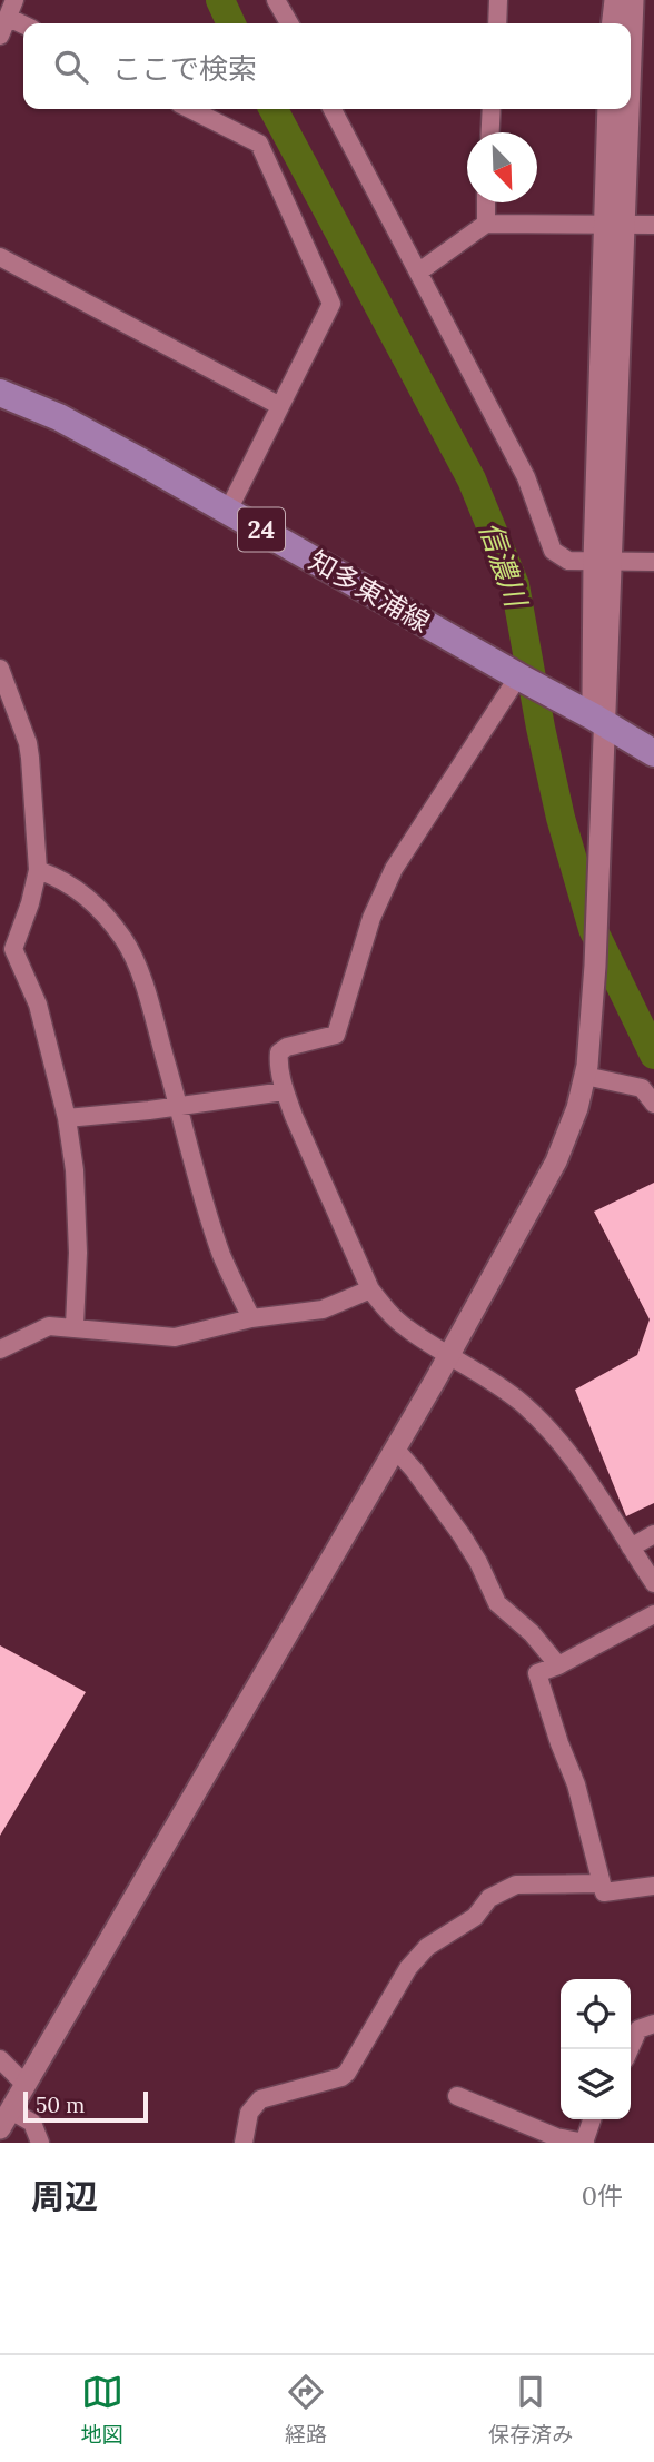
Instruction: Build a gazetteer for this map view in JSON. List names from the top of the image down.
{
  "streets": {
    "main road": ["24", "知多東浦線"]
  },
  "water": ["信濃川"],
  "scale_bar": "50 m",
  "north": "bottom right",
  "page": {
    "search": "ここで検索",
    "scale": "50 m",
    "heading": ["周辺", "0件"],
    "nav": ["地図", "経路", "保存済み"]
  }
}
